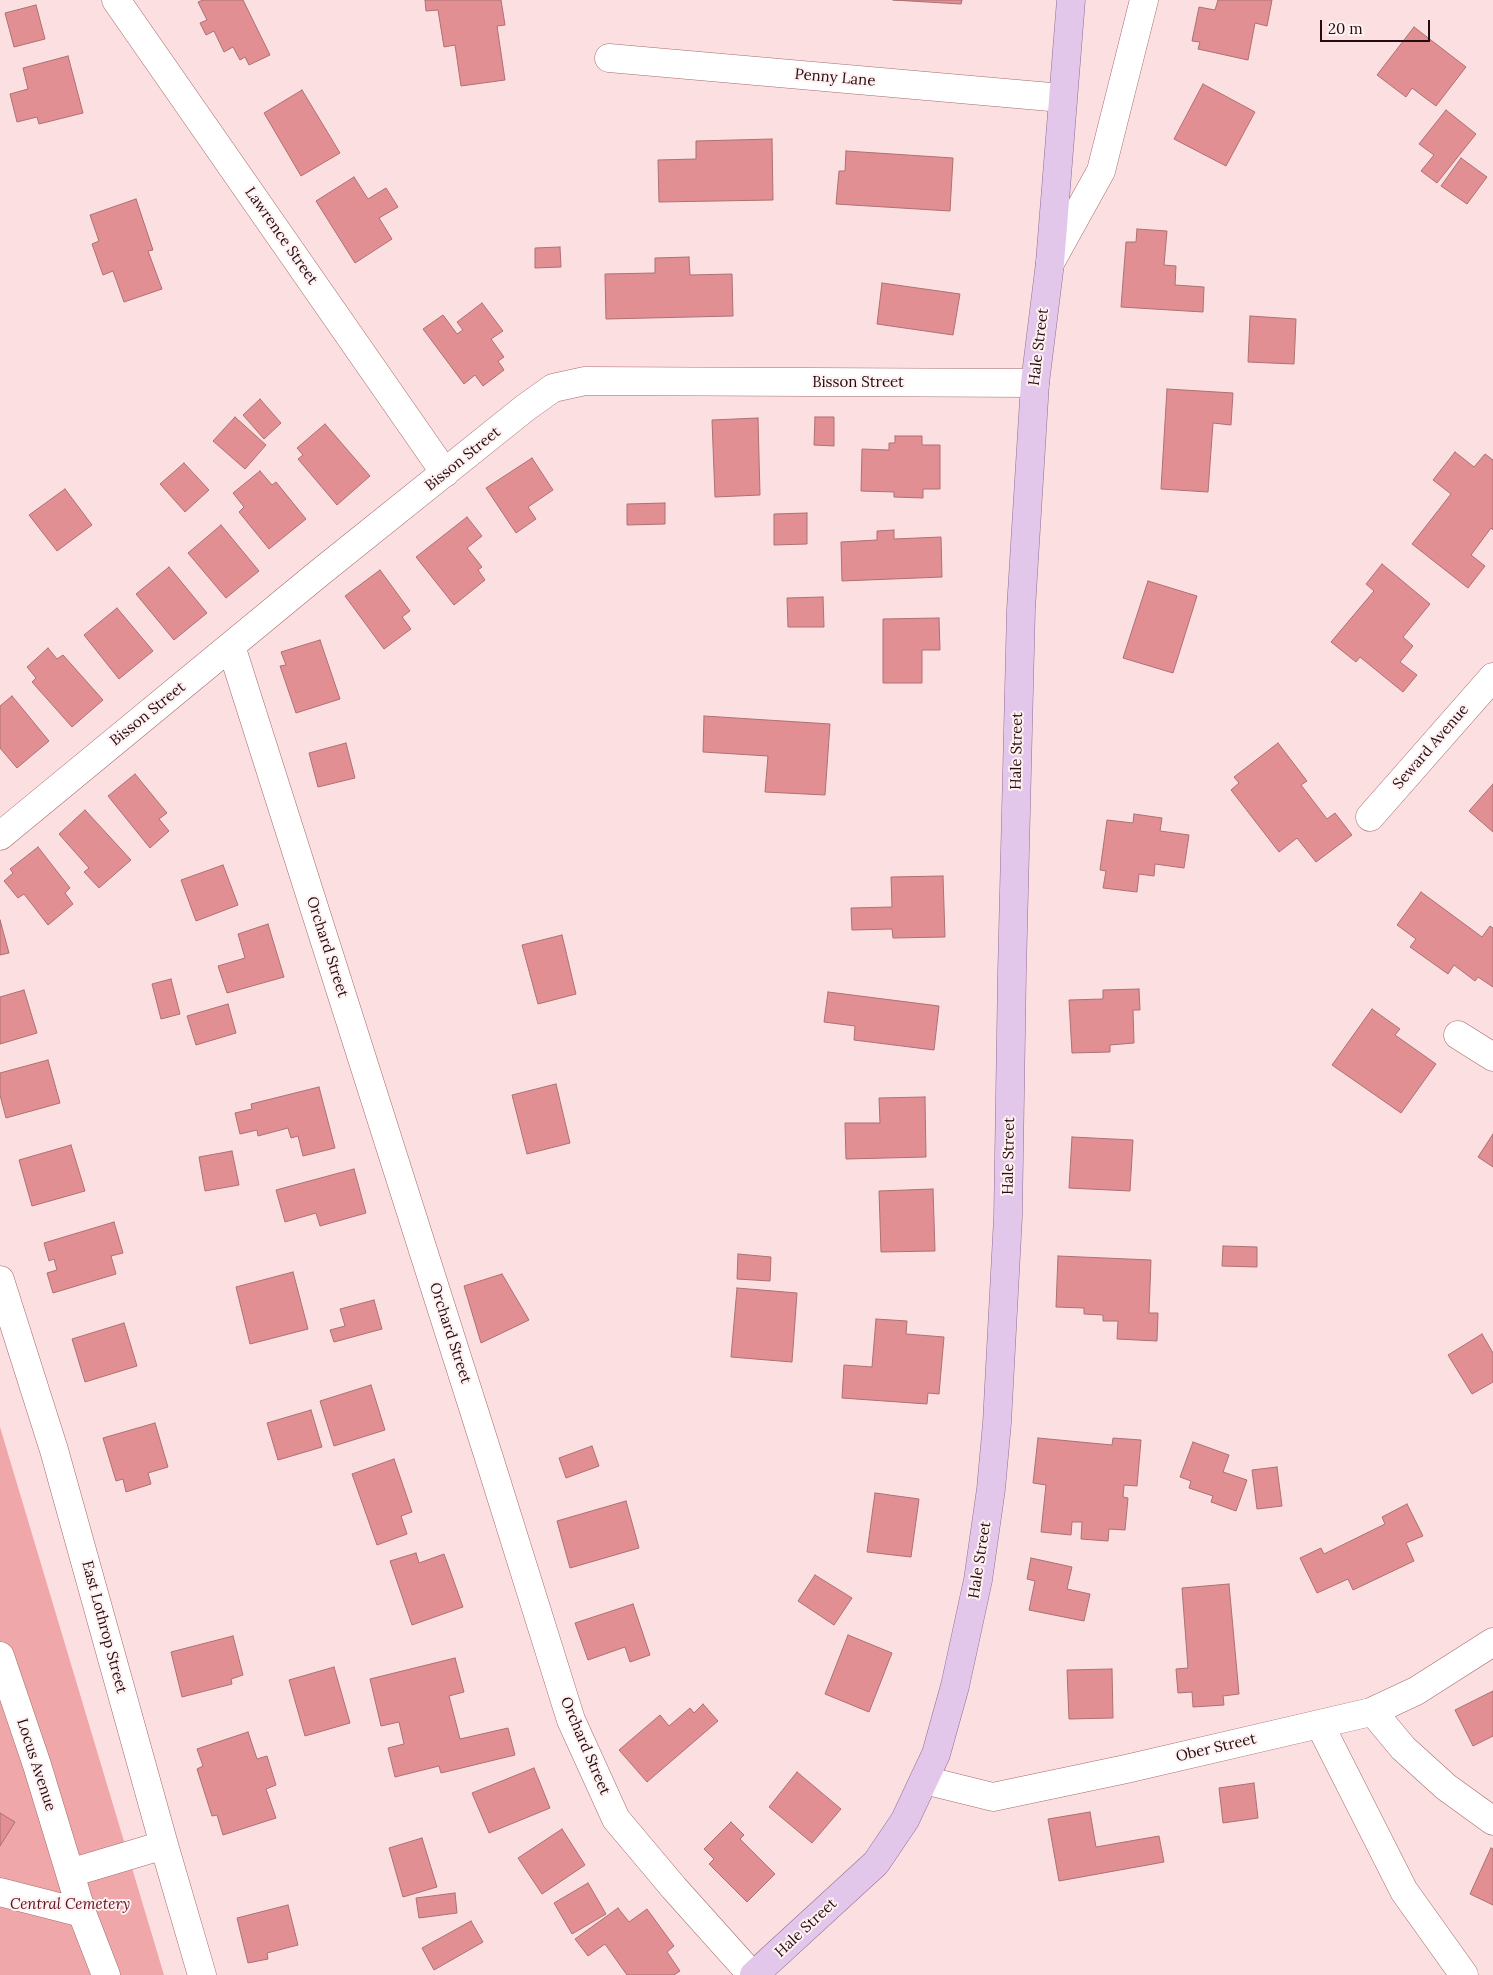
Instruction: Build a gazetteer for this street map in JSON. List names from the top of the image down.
{
  "streets": {
    "main road": ["Hale Street"],
    "street": [
      "Penny Lane",
      "Lawrence Street",
      "Bisson Street",
      "Seward Avenue",
      "Orchard Street",
      "East Lothrop Street",
      "Ober Street",
      "Locus Avenue"
    ]
  },
  "crossings": [
    ["Penny Lane", "Hale Street"],
    ["Lawrence Street", "Bisson Street"],
    ["Hale Street", "Bisson Street"],
    ["Hale Street", "Orchard Street"],
    ["Hale Street", "Ober Street"],
    ["Bisson Street", "Orchard Street"]
  ],
  "parks": ["Central Cemetery"],
  "scale_bar": "20 m"
}
